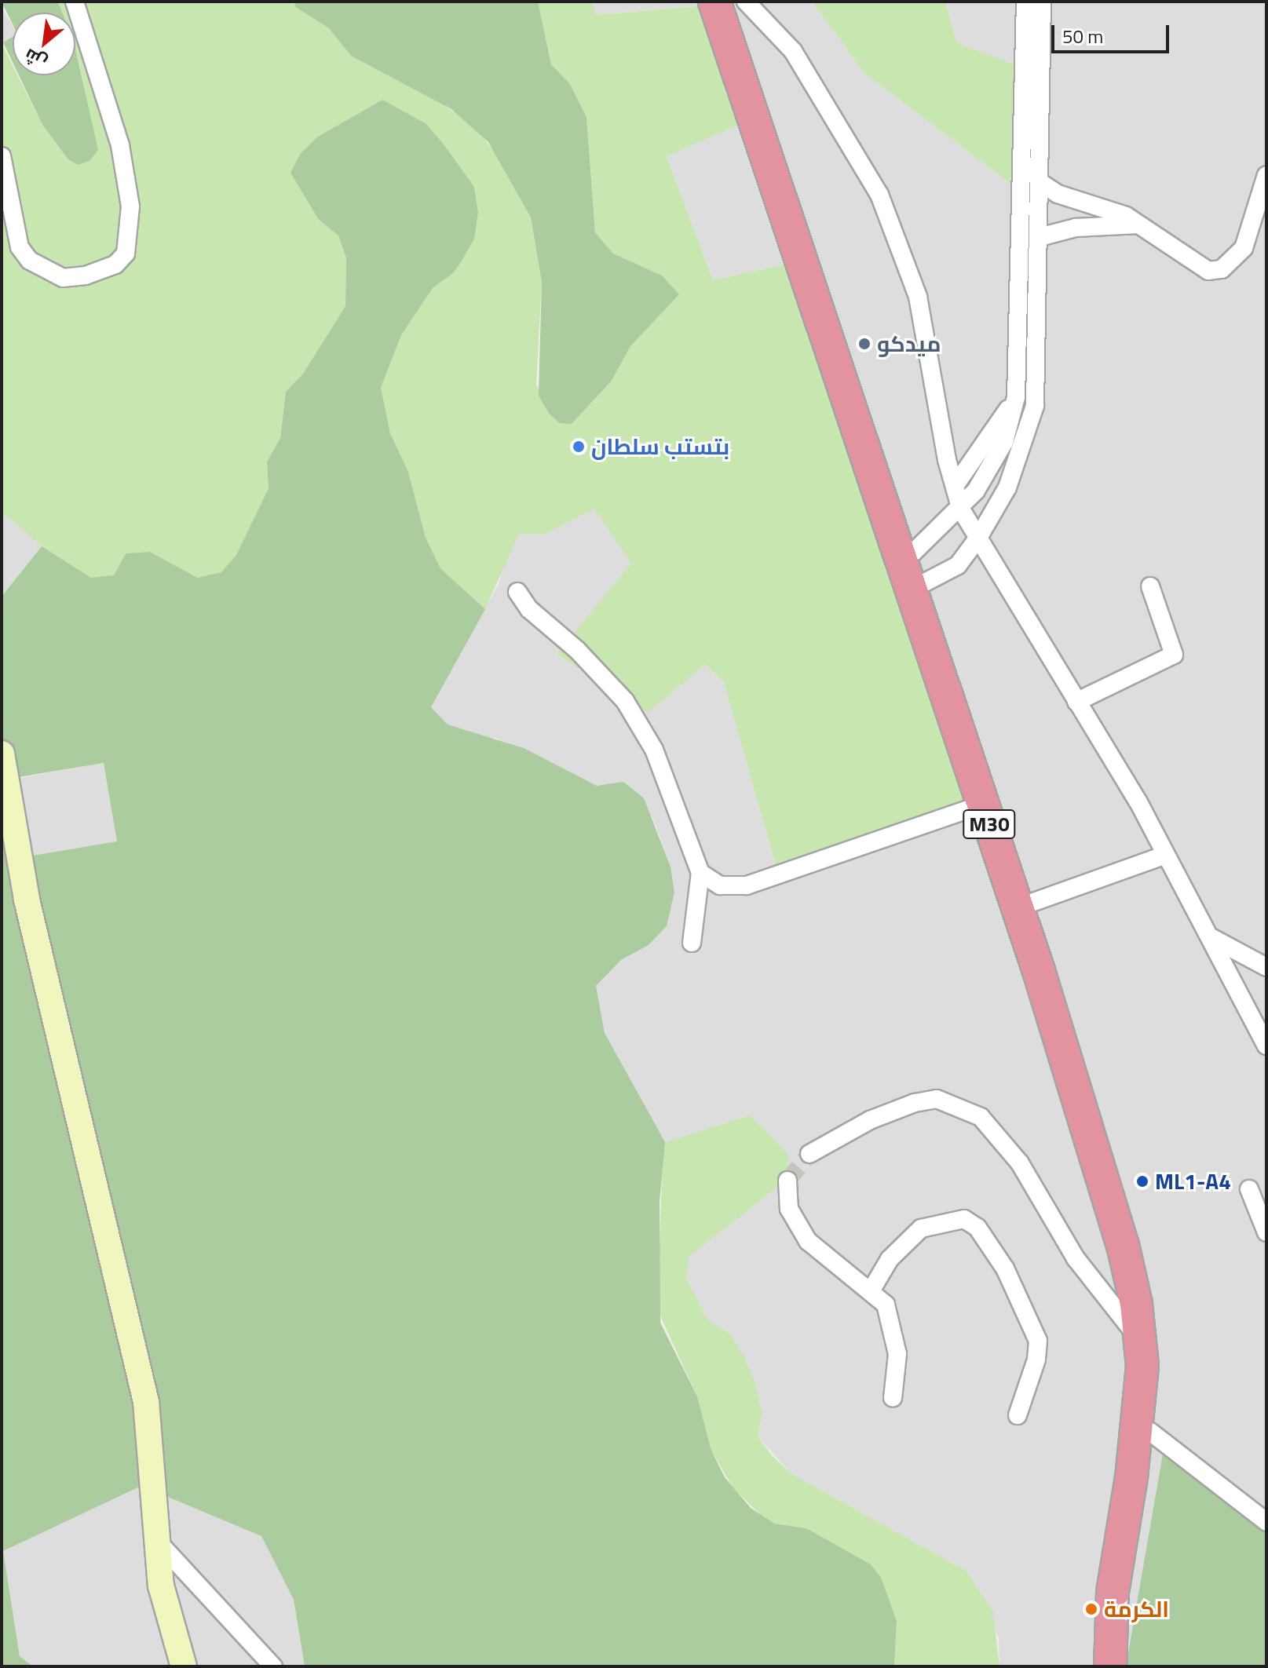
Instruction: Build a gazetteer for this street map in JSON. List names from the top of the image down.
{
  "streets": {
    "highway": ["M30"]
  },
  "places": [
    "ميدكو",
    "بتستب سلطان",
    "ML1-A4",
    "الكرمة"
  ],
  "scale_bar": "50 m",
  "north": "bottom left"
}
